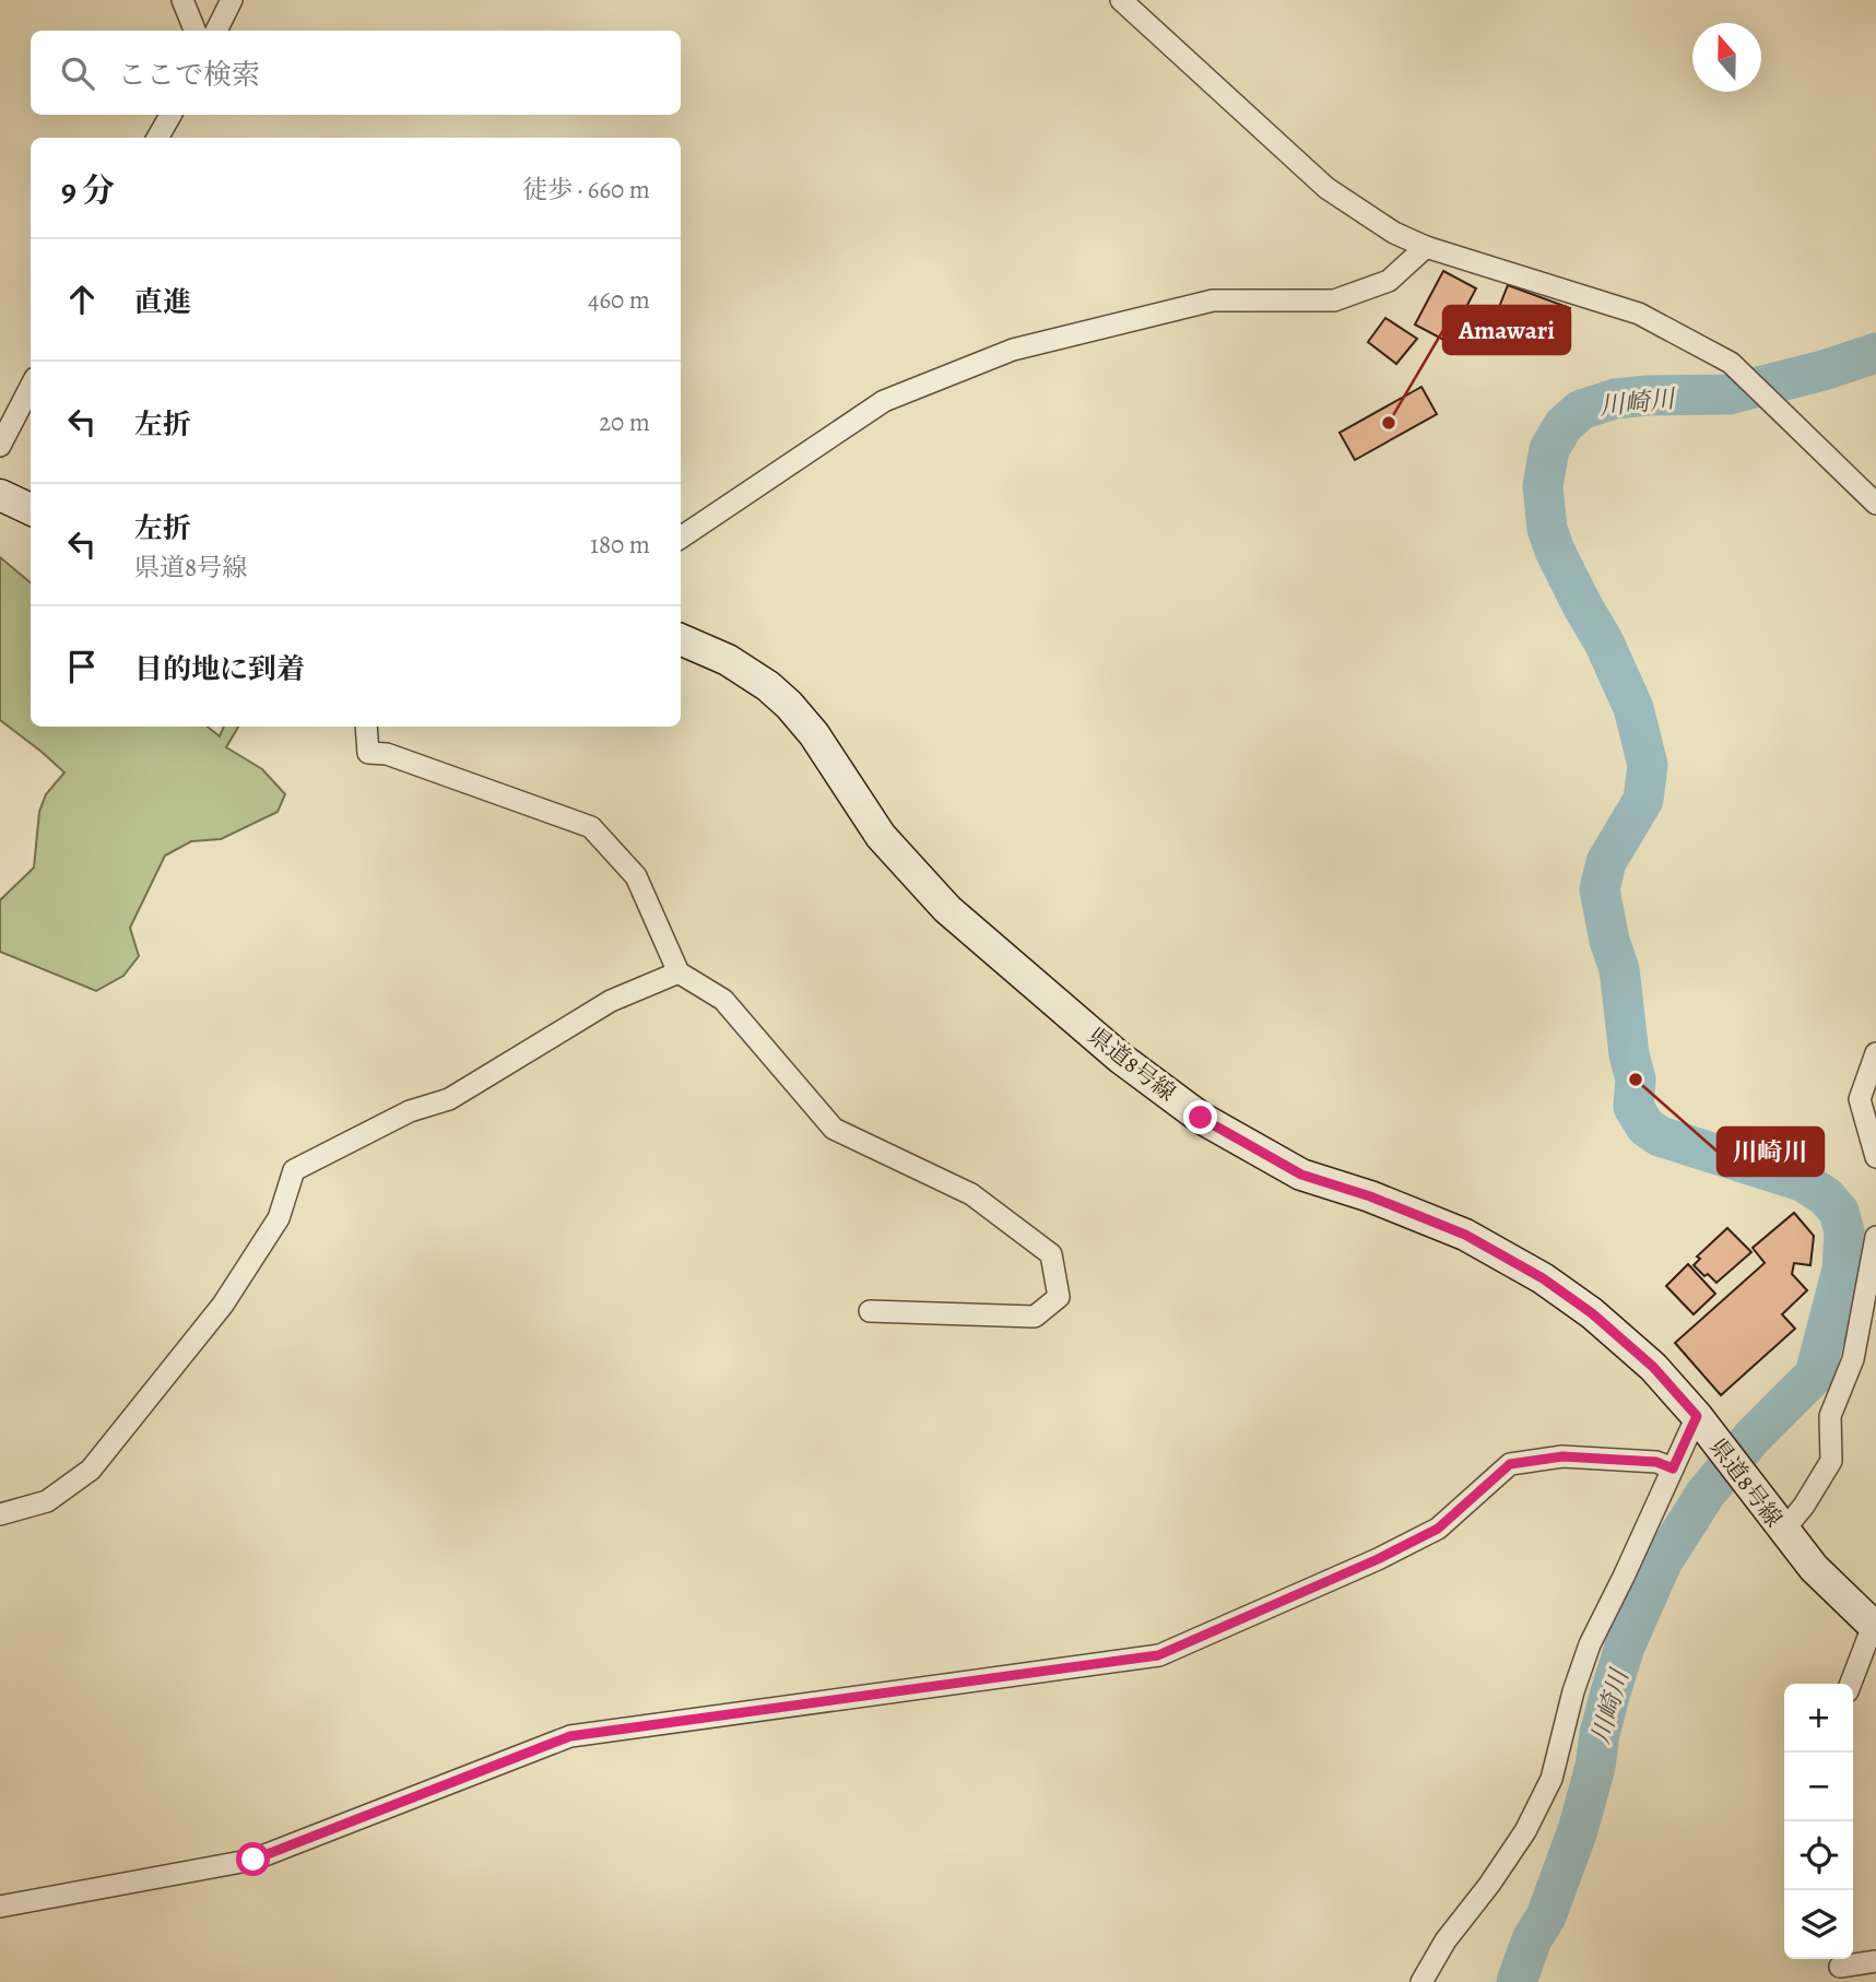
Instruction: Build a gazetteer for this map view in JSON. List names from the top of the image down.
{
  "streets": {
    "main road": ["県道8号線"]
  },
  "water": ["川崎川"],
  "places": ["Amawari", "川崎川"],
  "north": "top",
  "page": {
    "search": "ここで検索",
    "heading": ["9 分", "徒歩 · 660 m"],
    "list": [
      ["直進", "460 m"],
      ["左折", "20 m"],
      ["左折", "県道8号線", "180 m"],
      "目的地に到着"
    ],
    "map_buttons": ["+", "−"]
  }
}
